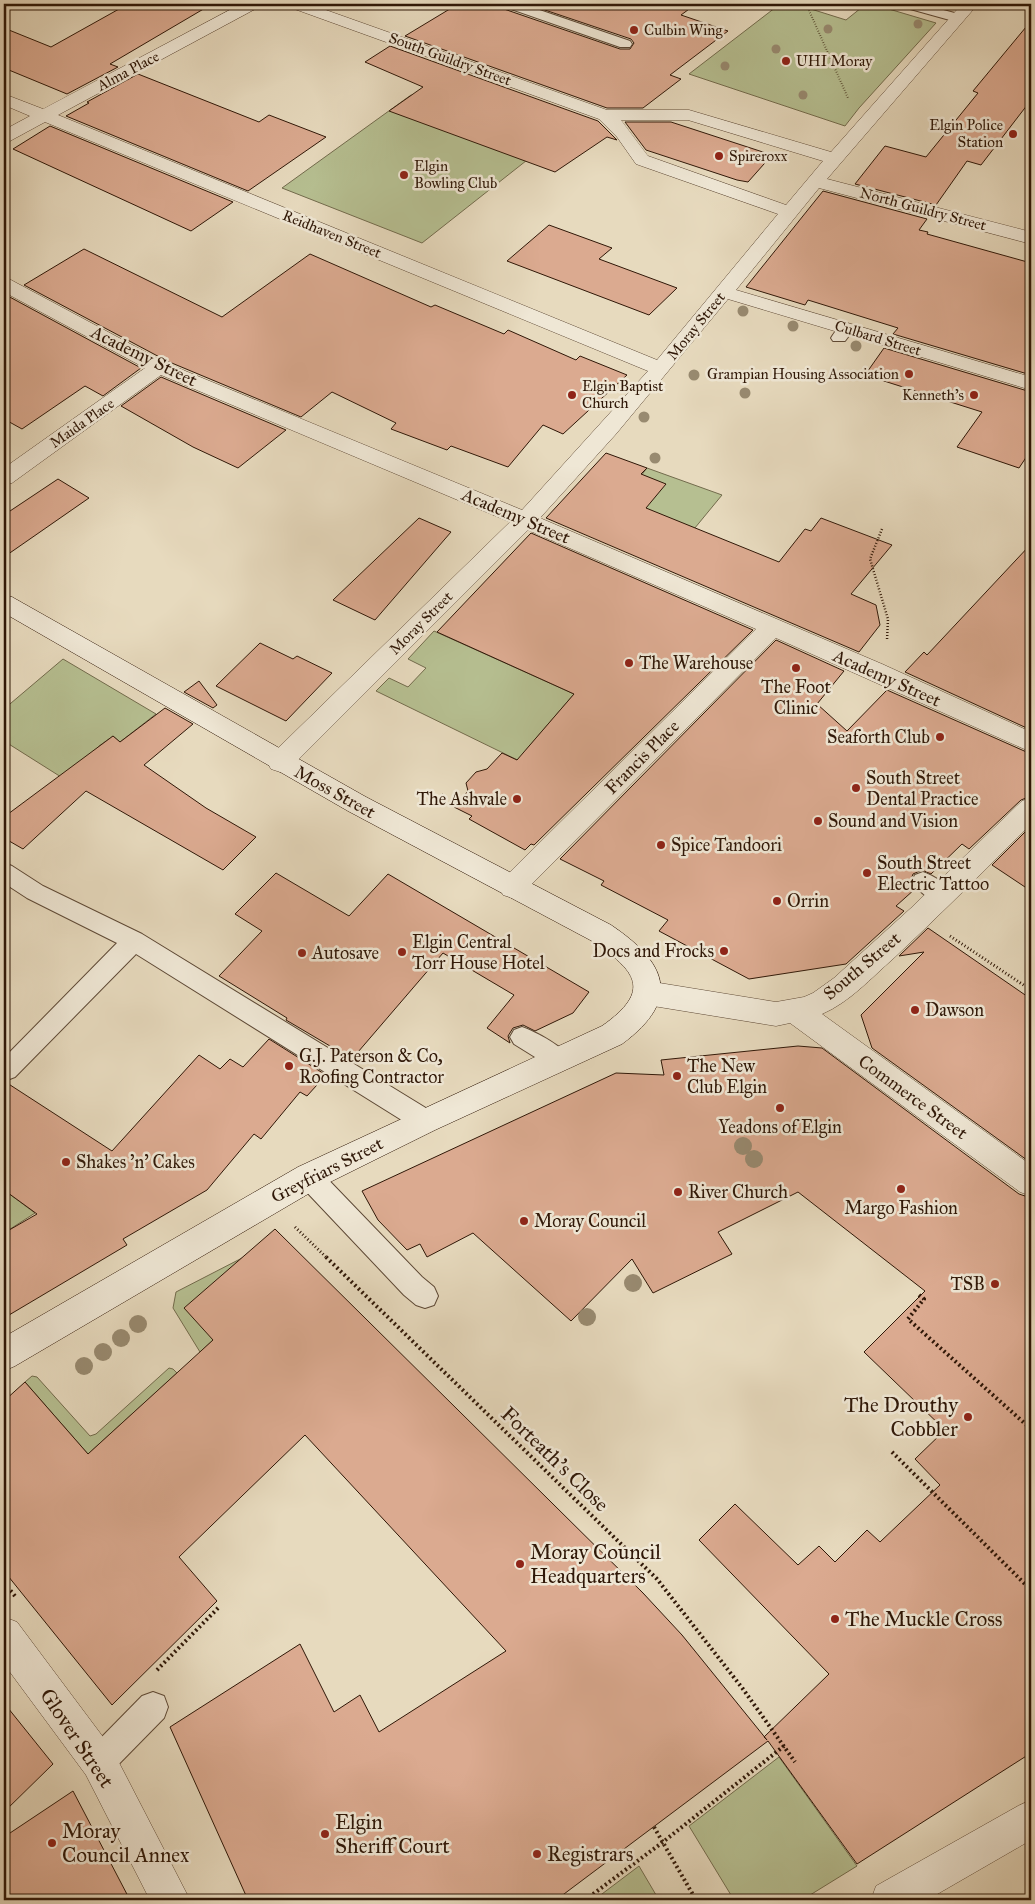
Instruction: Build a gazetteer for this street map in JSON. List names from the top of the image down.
{
  "streets": {
    "street": [
      "South Guildry Street",
      "Alma Place",
      "North Guildry Street",
      "Reidhaven Street",
      "Moray Street",
      "Culbard Street",
      "Academy Street",
      "Maida Place",
      "Francis Place",
      "Moss Street",
      "South Street",
      "Commerce Street",
      "Greyfriars Street",
      "Glover Street"
    ],
    "path": ["Forteath's Close"]
  },
  "crossings": [
    ["South Guildry Street", "Moray Street"],
    ["Alma Place", "Reidhaven Street"],
    ["North Guildry Street", "Moray Street"],
    ["Reidhaven Street", "Moray Street"],
    ["Moray Street", "Culbard Street"],
    ["Moray Street", "Academy Street"],
    ["Moray Street", "Moss Street"],
    ["Academy Street", "Maida Place"],
    ["Academy Street", "Francis Place"],
    ["Francis Place", "Moss Street"],
    ["Moss Street", "South Street"],
    ["Moss Street", "Greyfriars Street"],
    ["South Street", "Commerce Street"],
    ["South Street", "Greyfriars Street"],
    ["Greyfriars Street", "Forteath's Close"]
  ],
  "places": [
    "Culbin Wing",
    "UHI Moray",
    "Elgin Police Station",
    "Spireroxx",
    "Elgin Bowling Club",
    "Grampian Housing Association",
    "Elgin Baptist Church",
    "Kenneth's",
    "The Warehouse",
    "The Foot Clinic",
    "Seaforth Club",
    "South Street Dental Practice",
    "The Ashvale",
    "Sound and Vision",
    "Spice Tandoori",
    "South Street Electric Tattoo",
    "Orrin",
    "Docs and Frocks",
    "Elgin Central Torr House Hotel",
    "Autosave",
    "Dawson",
    "G.J. Paterson & Co, Roofing Contractor",
    "The New Club Elgin",
    "Yeadons of Elgin",
    "Shakes 'n' Cakes",
    "Margo Fashion",
    "River Church",
    "Moray Council",
    "TSB",
    "The Drouthy Cobbler",
    "Moray Council Headquarters",
    "The Muckle Cross",
    "Elgin Sheriff Court",
    "Moray Council Annex",
    "Registrars"
  ]
}
